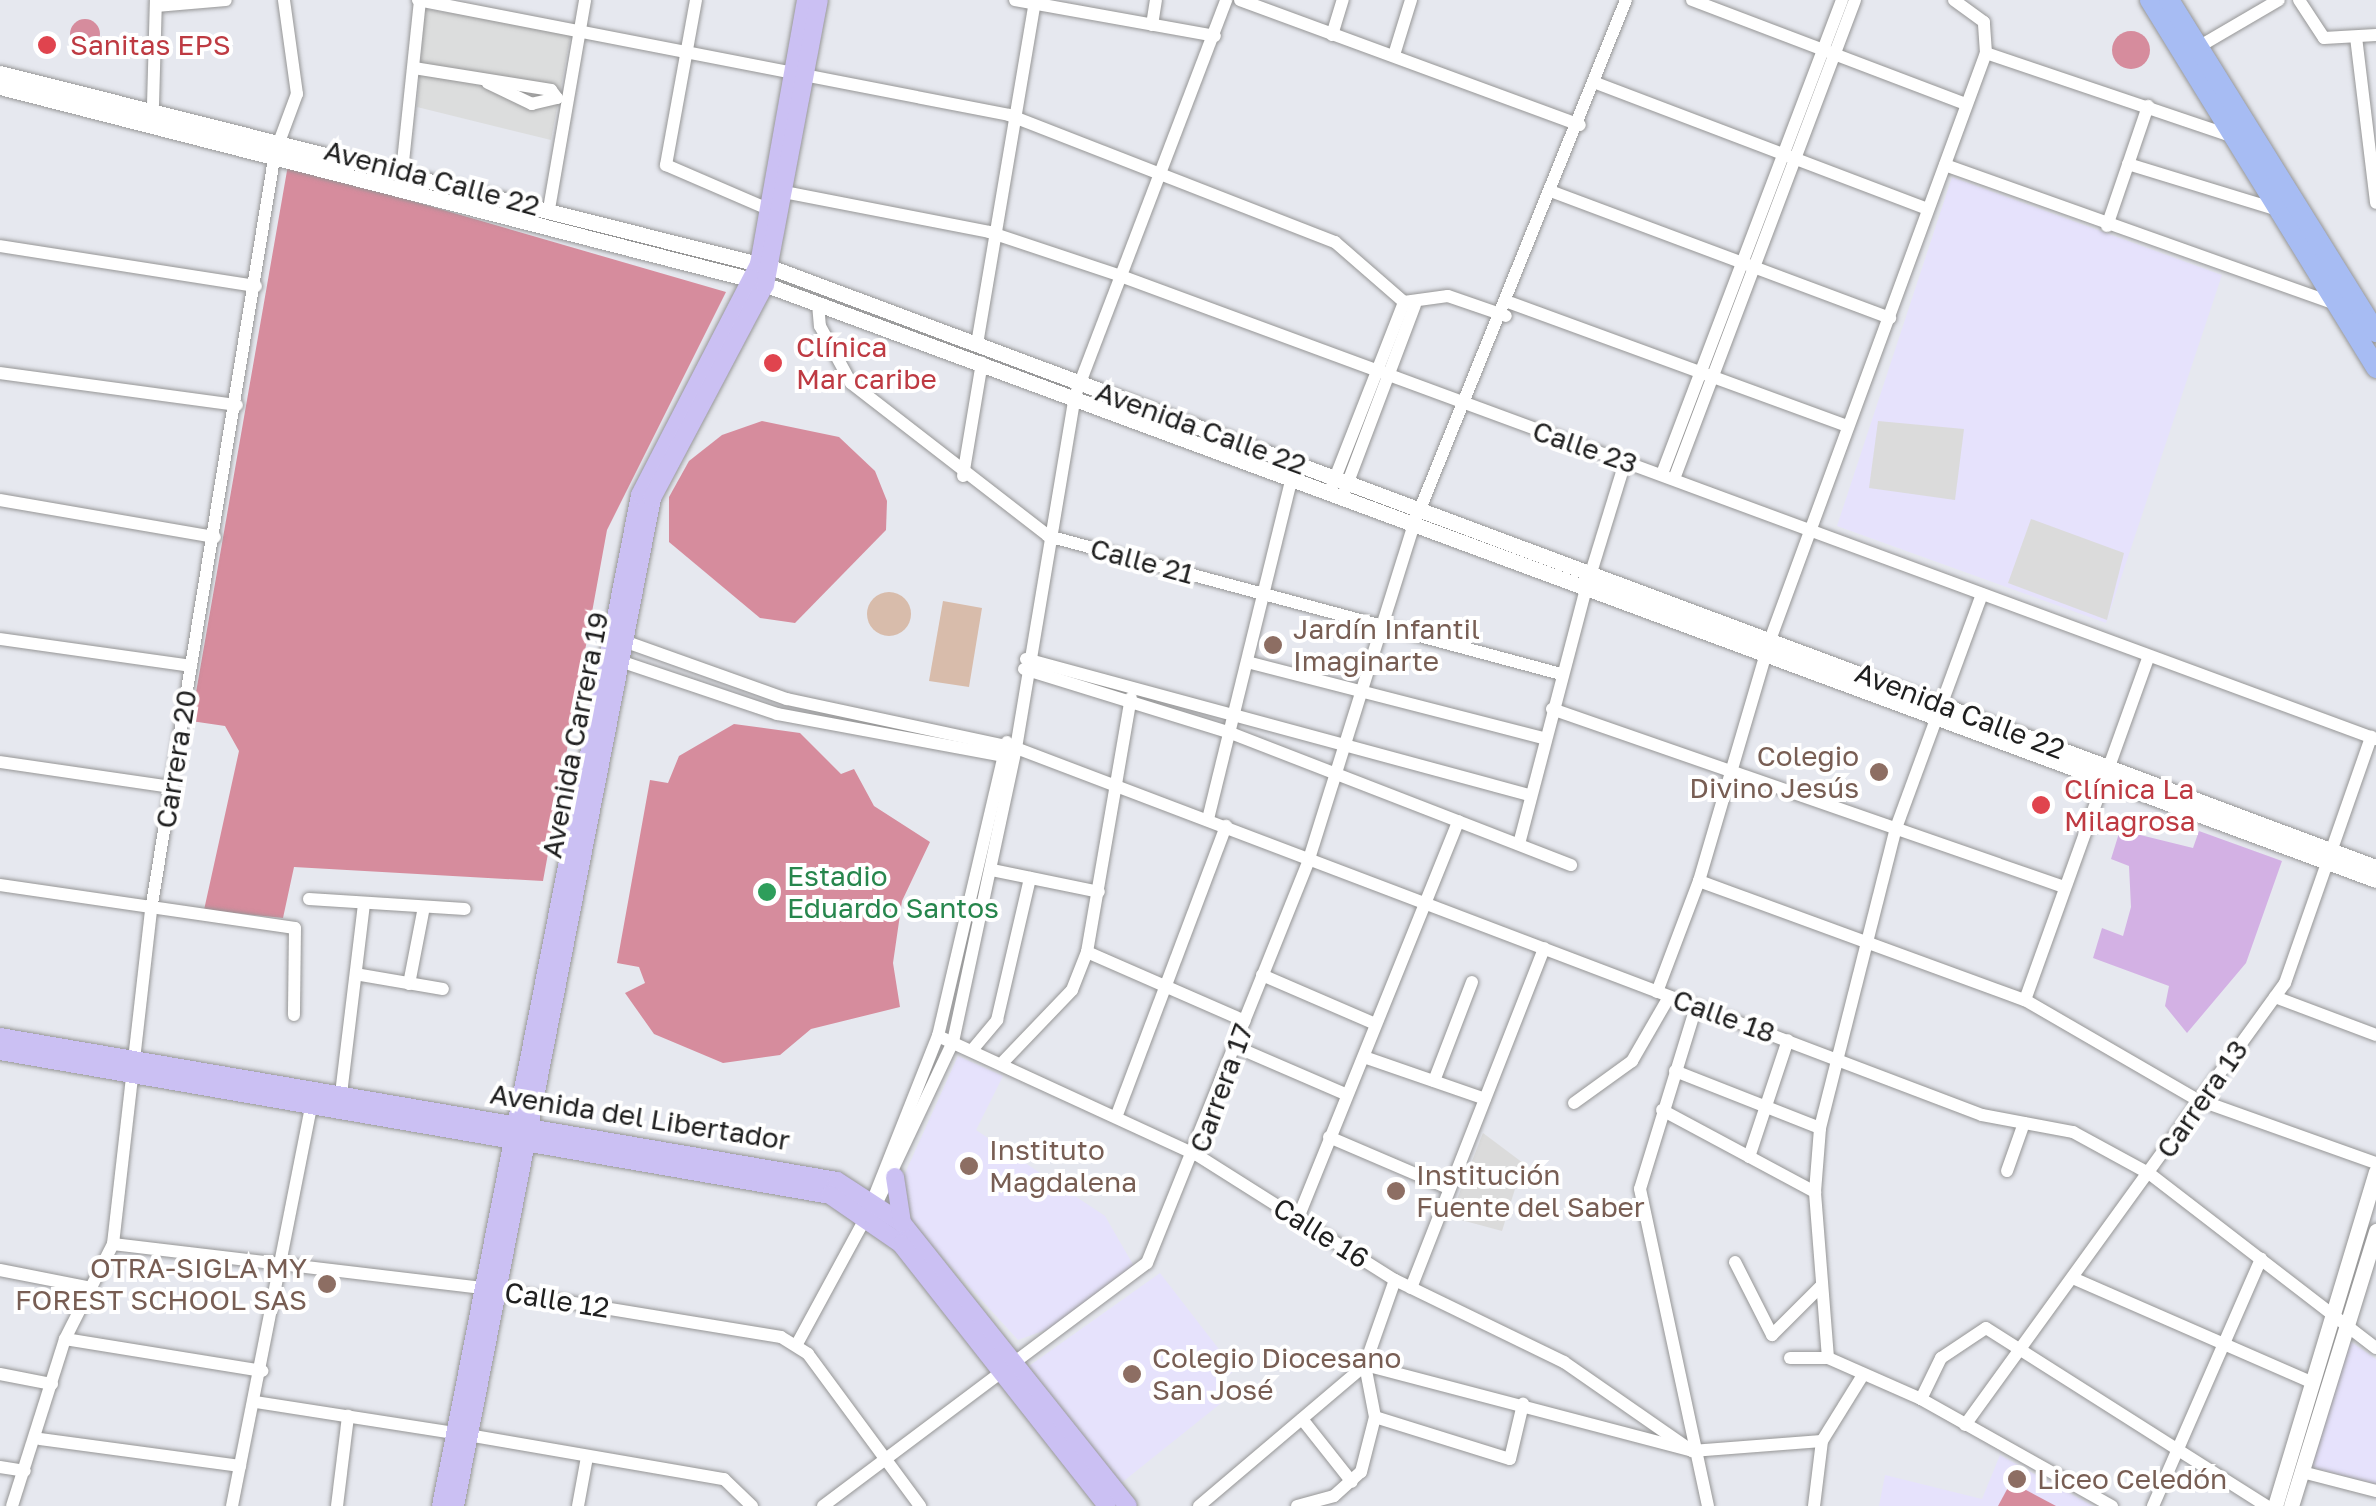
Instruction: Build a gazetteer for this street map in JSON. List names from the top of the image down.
{
  "streets": {
    "main road": ["Avenida Carrera 19", "Avenida del Libertador"],
    "street": [
      "Avenida Calle 22",
      "Calle 23",
      "Calle 21",
      "Carrera 20",
      "Calle 18",
      "Carrera 17",
      "Carrera 13",
      "Calle 16",
      "Calle 12"
    ]
  },
  "crossings": [
    ["Avenida Calle 22", "Calle 21"],
    ["Avenida Calle 22", "Avenida Carrera 19"],
    ["Avenida Calle 22", "Carrera 20"],
    ["Avenida Calle 22", "Carrera 17"],
    ["Avenida Calle 22", "Carrera 13"],
    ["Calle 23", "Avenida Carrera 19"],
    ["Calle 23", "Carrera 17"],
    ["Calle 23", "Carrera 13"],
    ["Calle 21", "Carrera 17"],
    ["Avenida Carrera 19", "Calle 18"],
    ["Avenida Carrera 19", "Avenida del Libertador"],
    ["Avenida Carrera 19", "Calle 12"],
    ["Carrera 20", "Avenida del Libertador"],
    ["Carrera 20", "Calle 12"],
    ["Calle 18", "Carrera 17"],
    ["Calle 18", "Carrera 13"],
    ["Carrera 17", "Avenida del Libertador"],
    ["Carrera 17", "Calle 16"]
  ],
  "places": [
    "Sanitas EPS",
    "Clínica Mar caribe",
    "Jardín Infantil Imaginarte",
    "Colegio Divino Jesús",
    "Clínica La Milagrosa",
    "Estadio Eduardo Santos",
    "Instituto Magdalena",
    "Institución Fuente del Saber",
    "OTRA-SIGLA MY FOREST SCHOOL SAS",
    "Colegio Diocesano San José",
    "Liceo Celedón"
  ]
}
